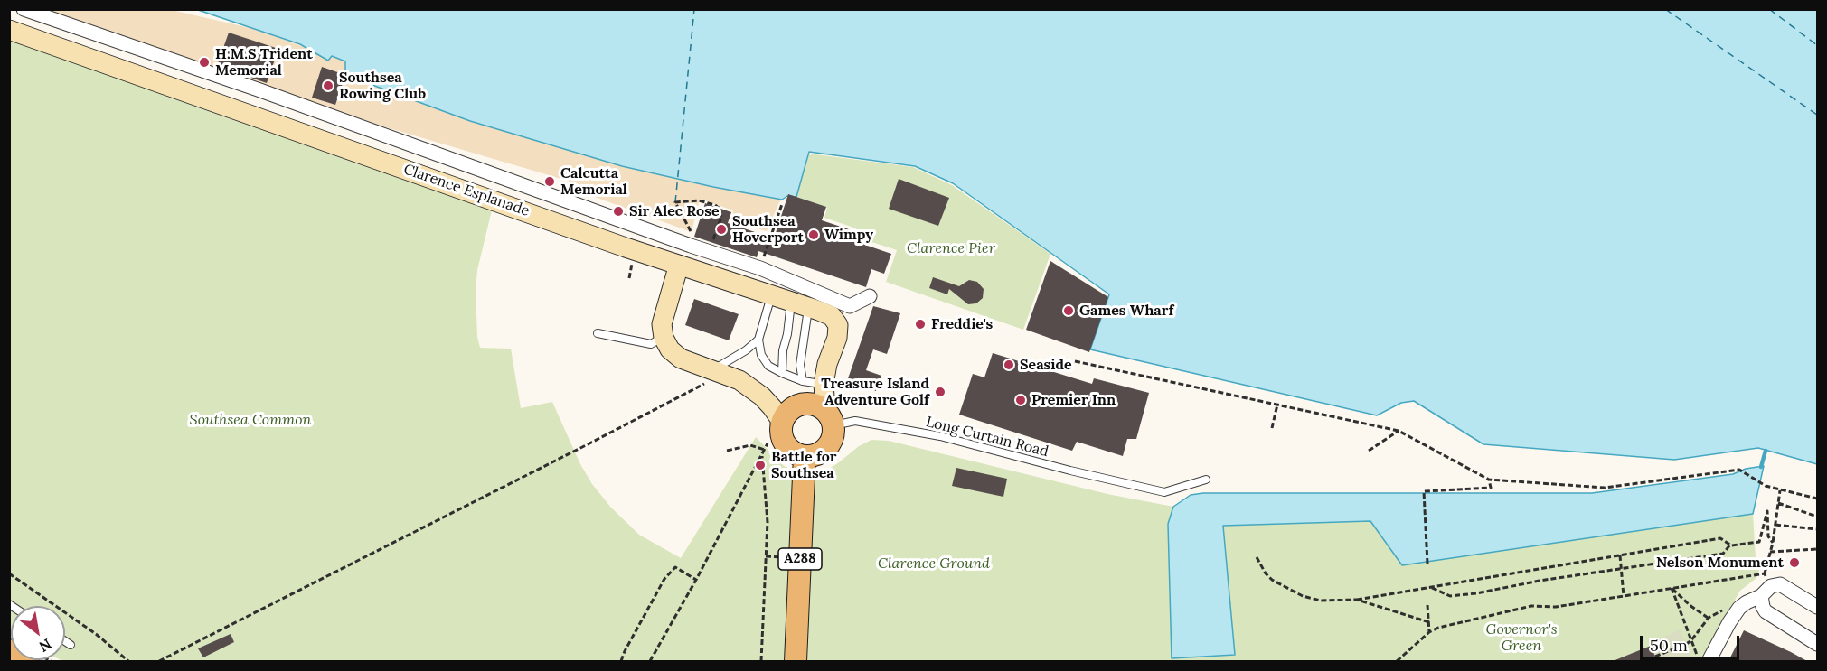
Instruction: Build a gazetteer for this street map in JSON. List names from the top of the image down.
{
  "streets": {
    "main road": ["A288"],
    "street": ["Clarence Esplanade"],
    "lane": ["Long Curtain Road"]
  },
  "crossings": [
    ["Clarence Esplanade", "Long Curtain Road"],
    ["Clarence Esplanade", "A288"],
    ["Long Curtain Road", "A288"]
  ],
  "parks": [
    "Clarence Pier",
    "Southsea Common",
    "Clarence Ground",
    "Governor's Green"
  ],
  "places": [
    "H.M.S Trident Memorial",
    "Southsea Rowing Club",
    "Calcutta Memorial",
    "Sir Alec Rose",
    "Southsea Hoverport",
    "Wimpy",
    "Games Wharf",
    "Freddie's",
    "Seaside",
    "Treasure Island Adventure Golf",
    "Premier Inn",
    "Battle for Southsea",
    "Nelson Monument"
  ],
  "scale_bar": "50 m",
  "north": "bottom right"
}
